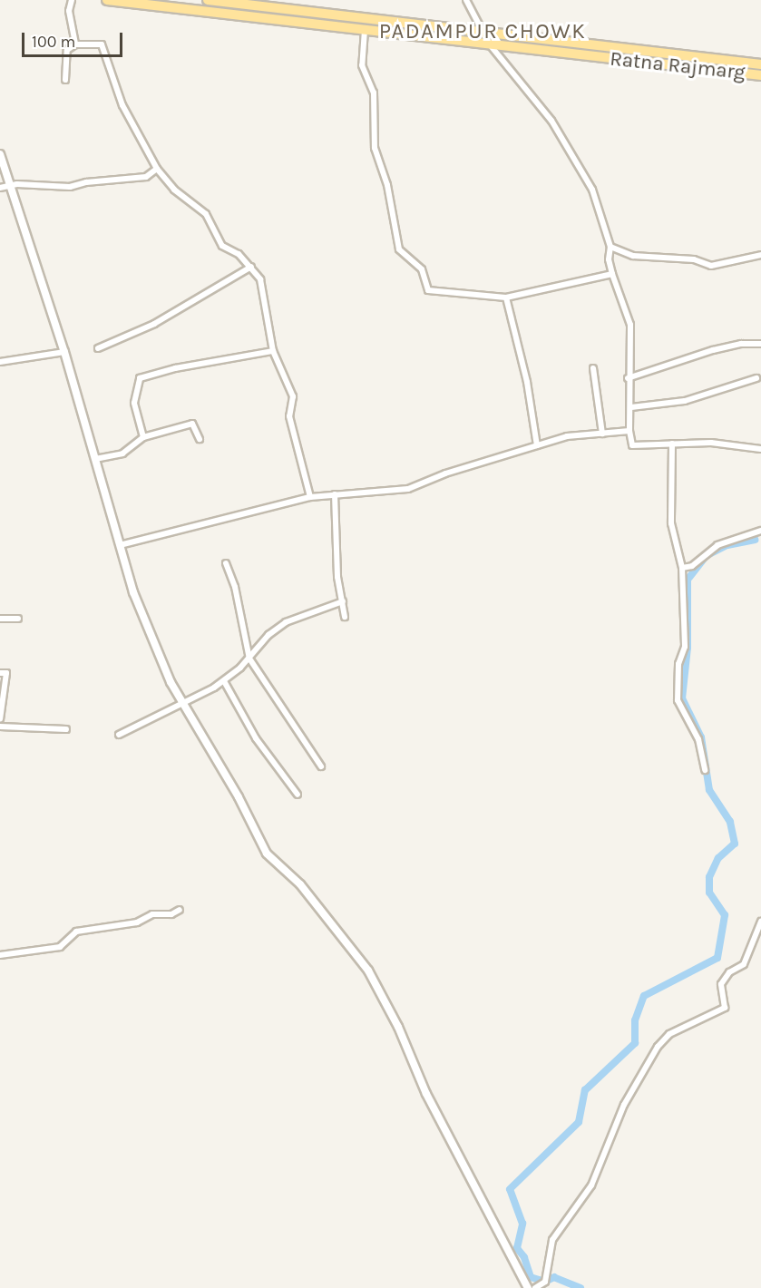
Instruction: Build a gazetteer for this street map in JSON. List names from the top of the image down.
{
  "streets": {
    "main road": ["Ratna Rajmarg"]
  },
  "districts": ["PADAMPUR CHOWK"],
  "scale_bar": "100 m"
}
